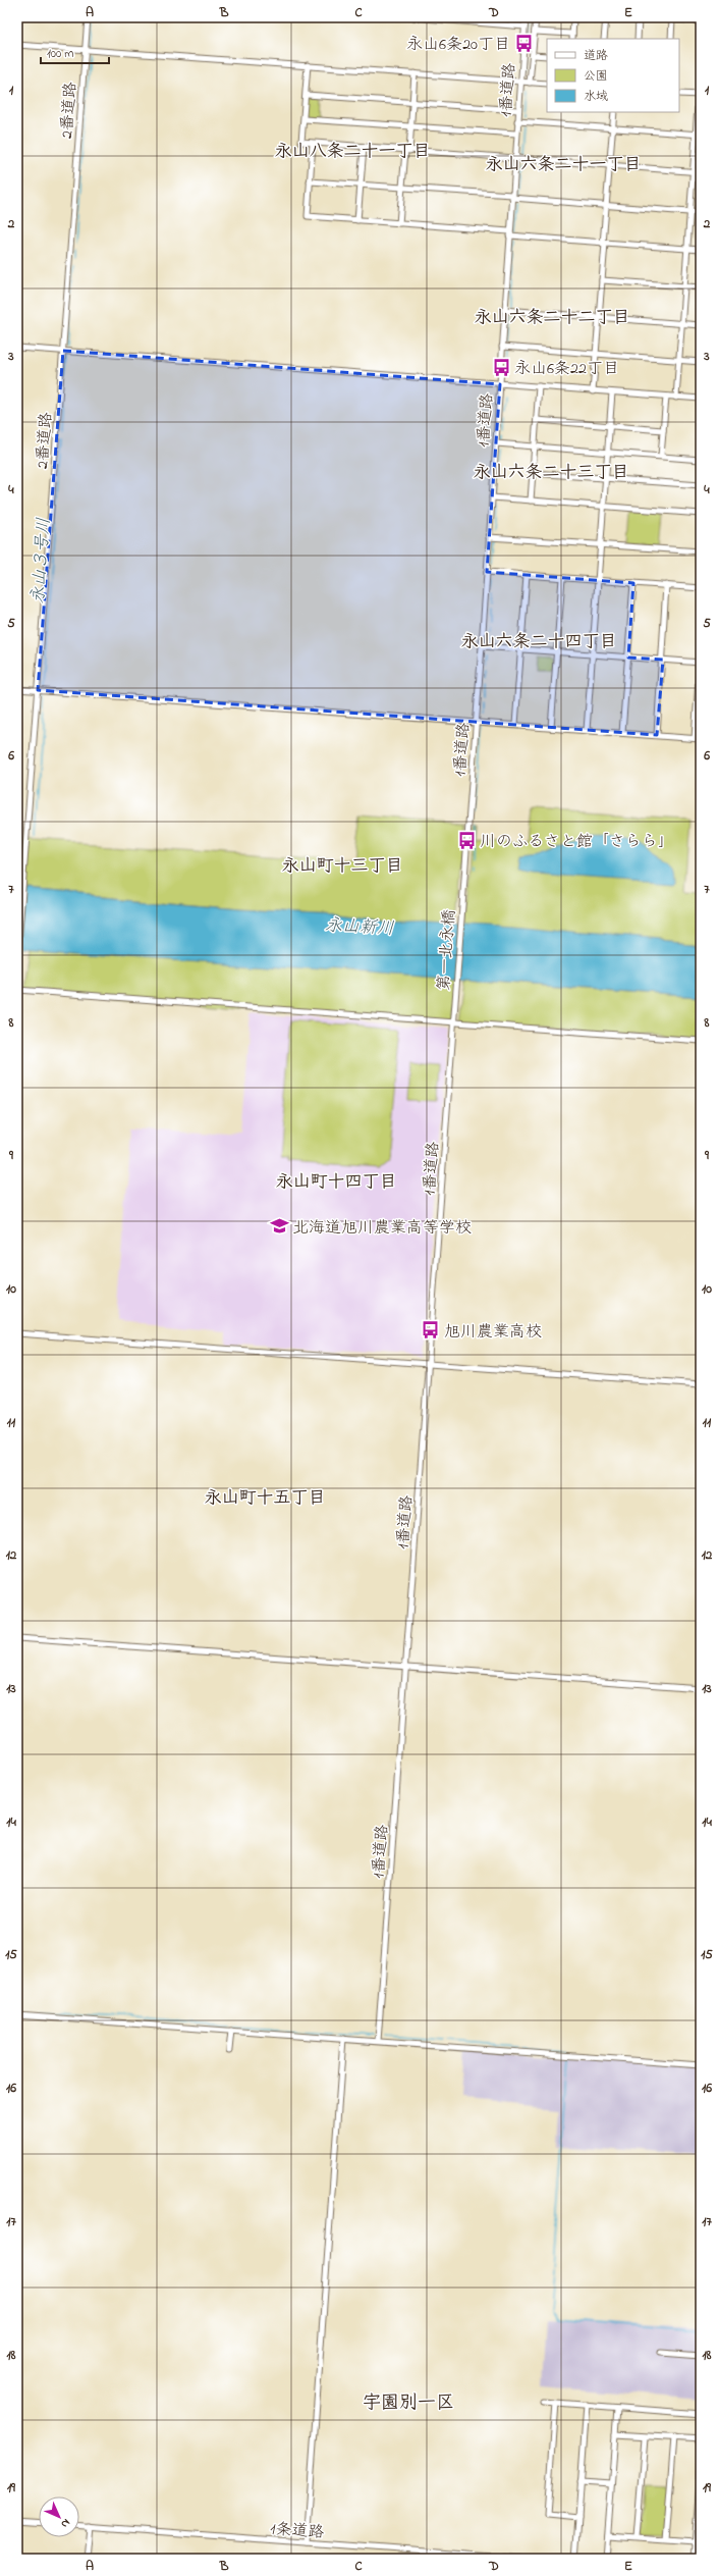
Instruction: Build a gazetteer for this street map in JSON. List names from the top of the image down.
{
  "streets": {
    "street": [
      "1番道路",
      "2番道路",
      "第一北永橋",
      "1条道路"
    ]
  },
  "crossings": [
    ["1番道路", "第一北永橋"]
  ],
  "districts": [
    "永山八条二十一丁目",
    "永山六条二十一丁目",
    "永山六条二十二丁目",
    "永山六条二十三丁目",
    "永山六条二十四丁目",
    "永山町十三丁目",
    "永山町十四丁目",
    "永山町十五丁目",
    "宇園別一区"
  ],
  "water": ["永山３号川", "永山新川"],
  "places": {
    "bus stop": [
      "永山6条20丁目",
      "永山6条22丁目",
      "川のふるさと館「さらら」",
      "旭川農業高校"
    ],
    "school or university": ["北海道旭川農業高等学校"]
  },
  "legend": ["道路", "公園", "水域"],
  "scale_bar": "100 m",
  "north": "bottom right",
  "grid": {
    "columns": [
      "A",
      "B",
      "C",
      "D",
      "E"
    ],
    "rows": [
      "1",
      "2",
      "3",
      "4",
      "5",
      "6",
      "7",
      "8",
      "9",
      "10",
      "11",
      "12",
      "13",
      "14",
      "15",
      "16",
      "17",
      "18",
      "19"
    ]
  }
}
